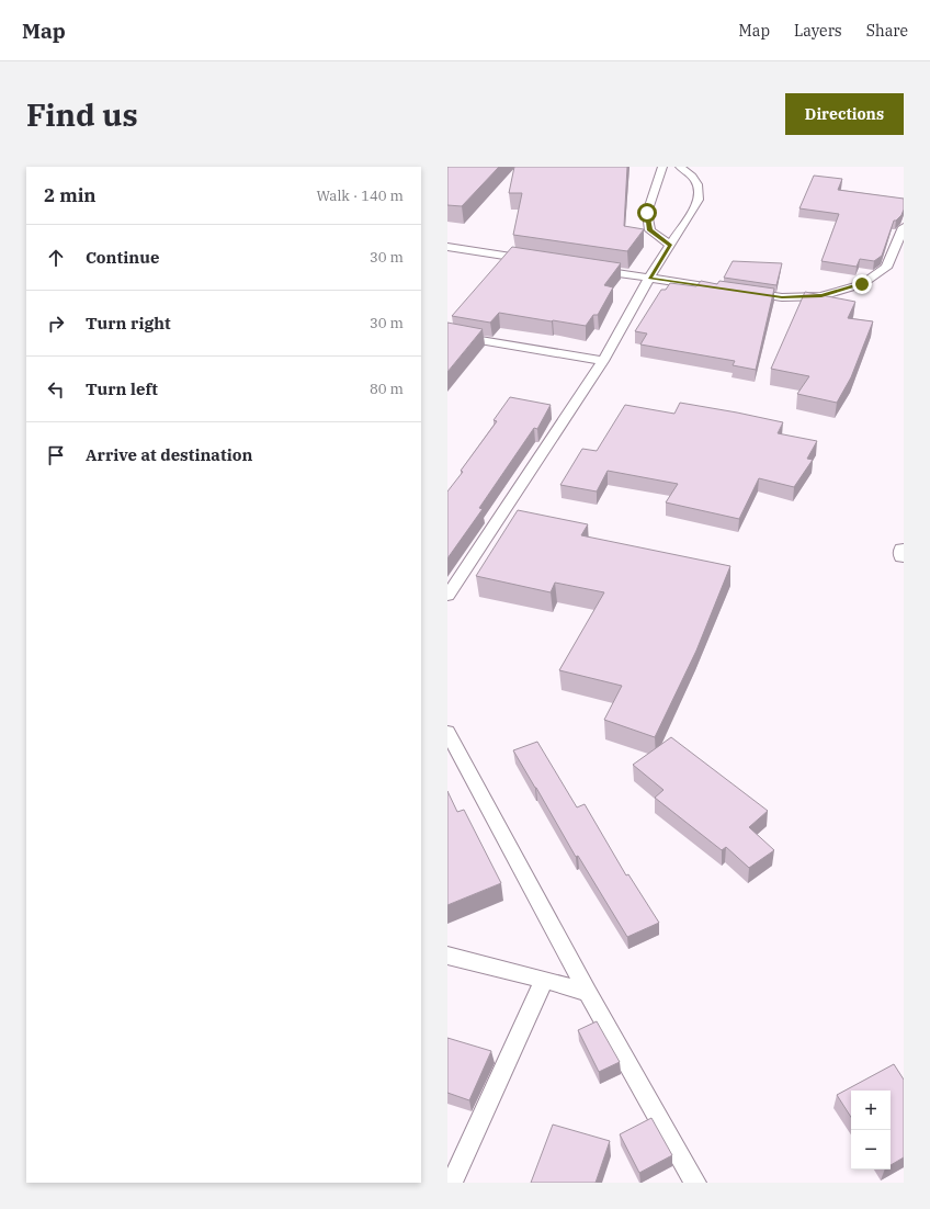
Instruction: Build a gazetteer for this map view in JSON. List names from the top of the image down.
{
  "page": {
    "header": "Map",
    "nav": ["Map", "Layers", "Share"],
    "buttons": "Directions",
    "title": "Find us",
    "heading": ["2 min", "Walk · 140 m"],
    "list": [
      ["Continue", "30 m"],
      ["Turn right", "30 m"],
      ["Turn left", "80 m"],
      "Arrive at destination"
    ],
    "map_buttons": ["+", "−"]
  }
}
